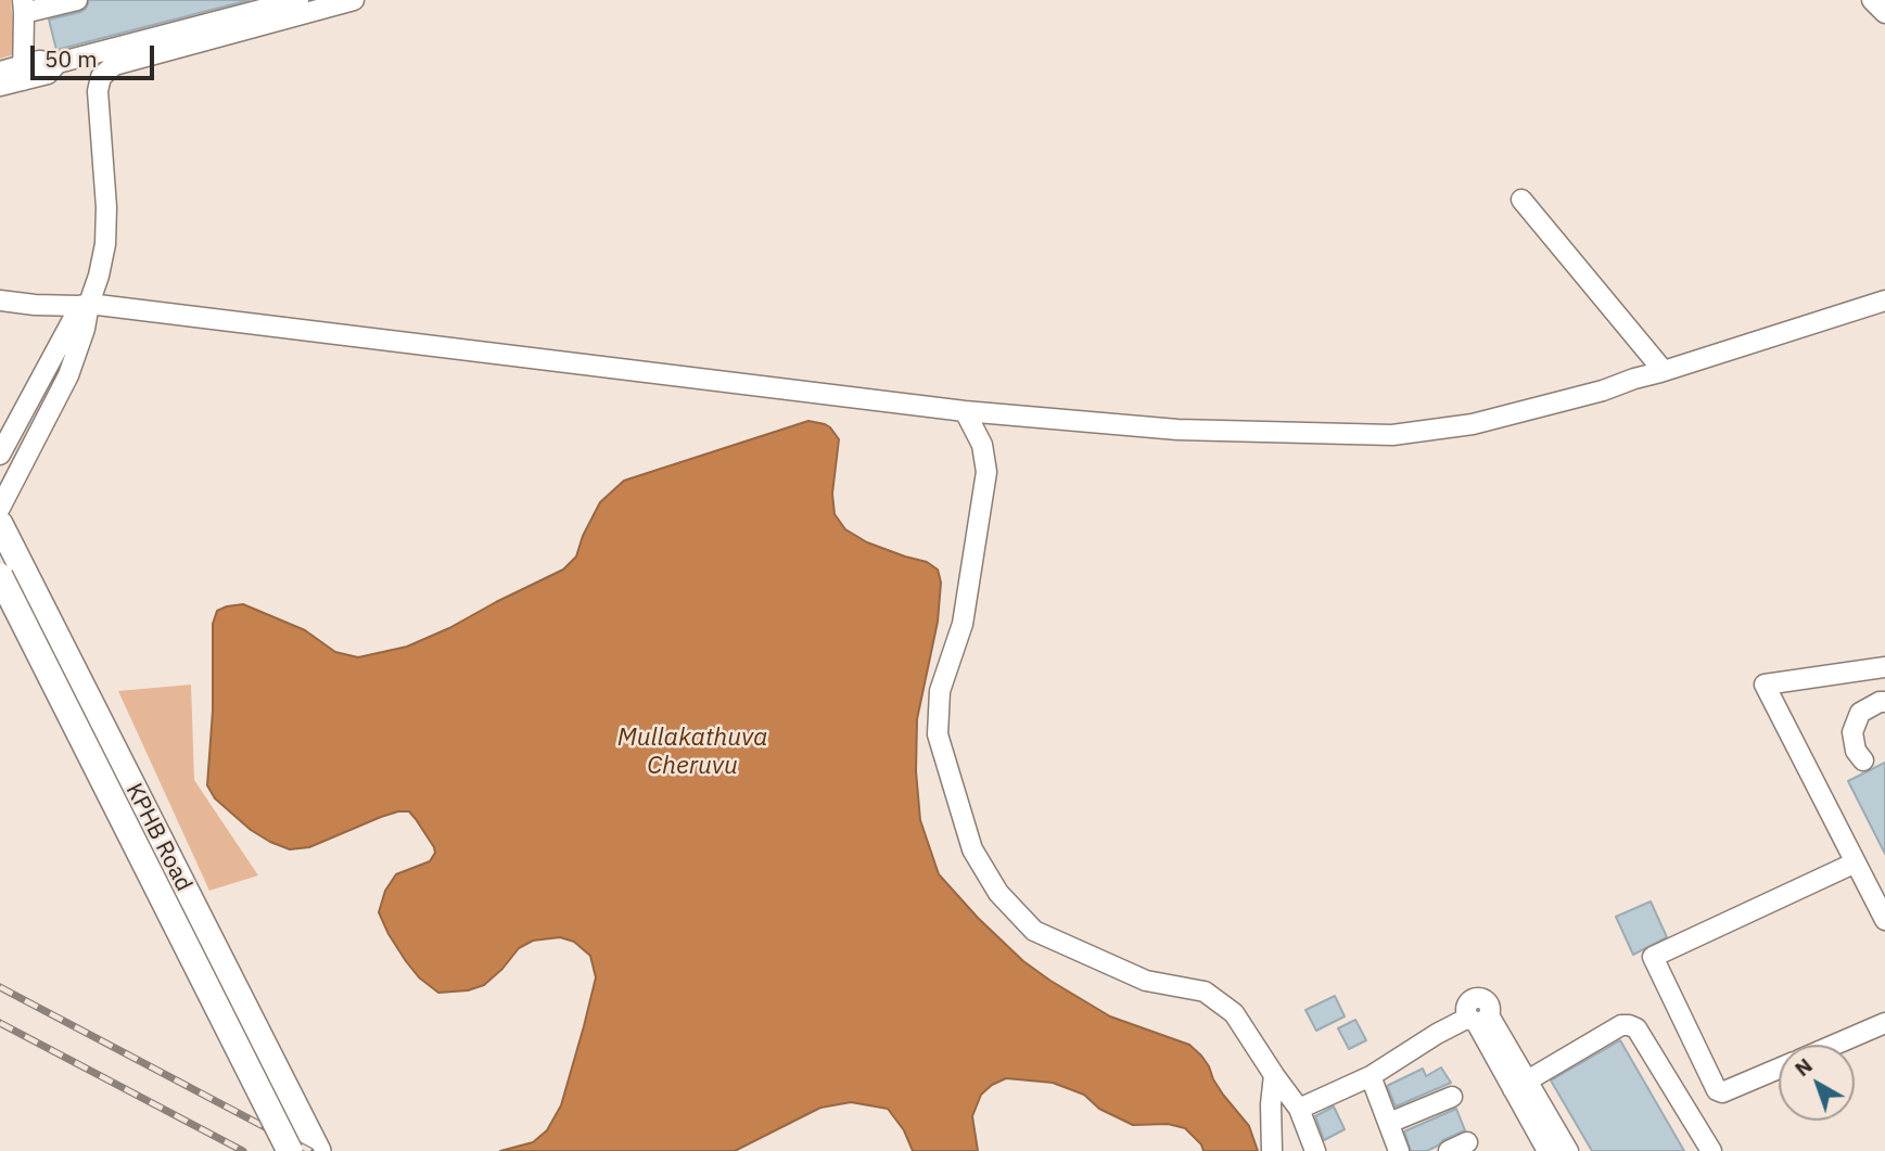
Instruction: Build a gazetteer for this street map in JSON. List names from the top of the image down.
{
  "streets": {
    "main road": ["KPHB Road"]
  },
  "water": ["Mullakathuva Cheruvu"],
  "scale_bar": "50 m",
  "north": "top left"
}
